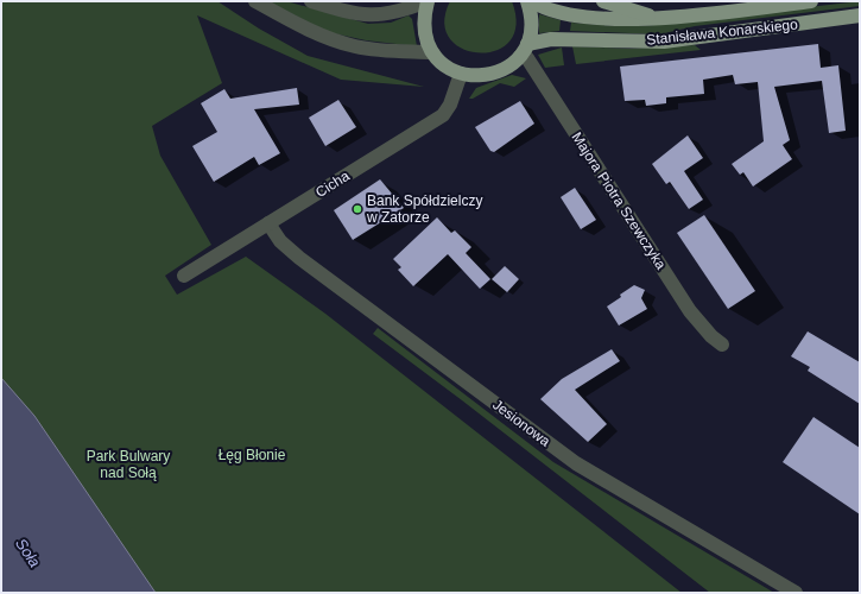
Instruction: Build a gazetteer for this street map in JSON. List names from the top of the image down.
{
  "streets": {
    "main road": ["Stanisława Konarskiego"],
    "street": ["Cicha", "Majora Piotra Szewczyka", "Jesionowa"]
  },
  "crossings": [
    ["Stanisława Konarskiego", "Majora Piotra Szewczyka"],
    ["Cicha", "Jesionowa"]
  ],
  "water": ["Soła"],
  "parks": ["Łęg Błonie", "Park Bulwary nad Sołą"],
  "places": ["Bank Spółdzielczy w Zatorze"]
}
